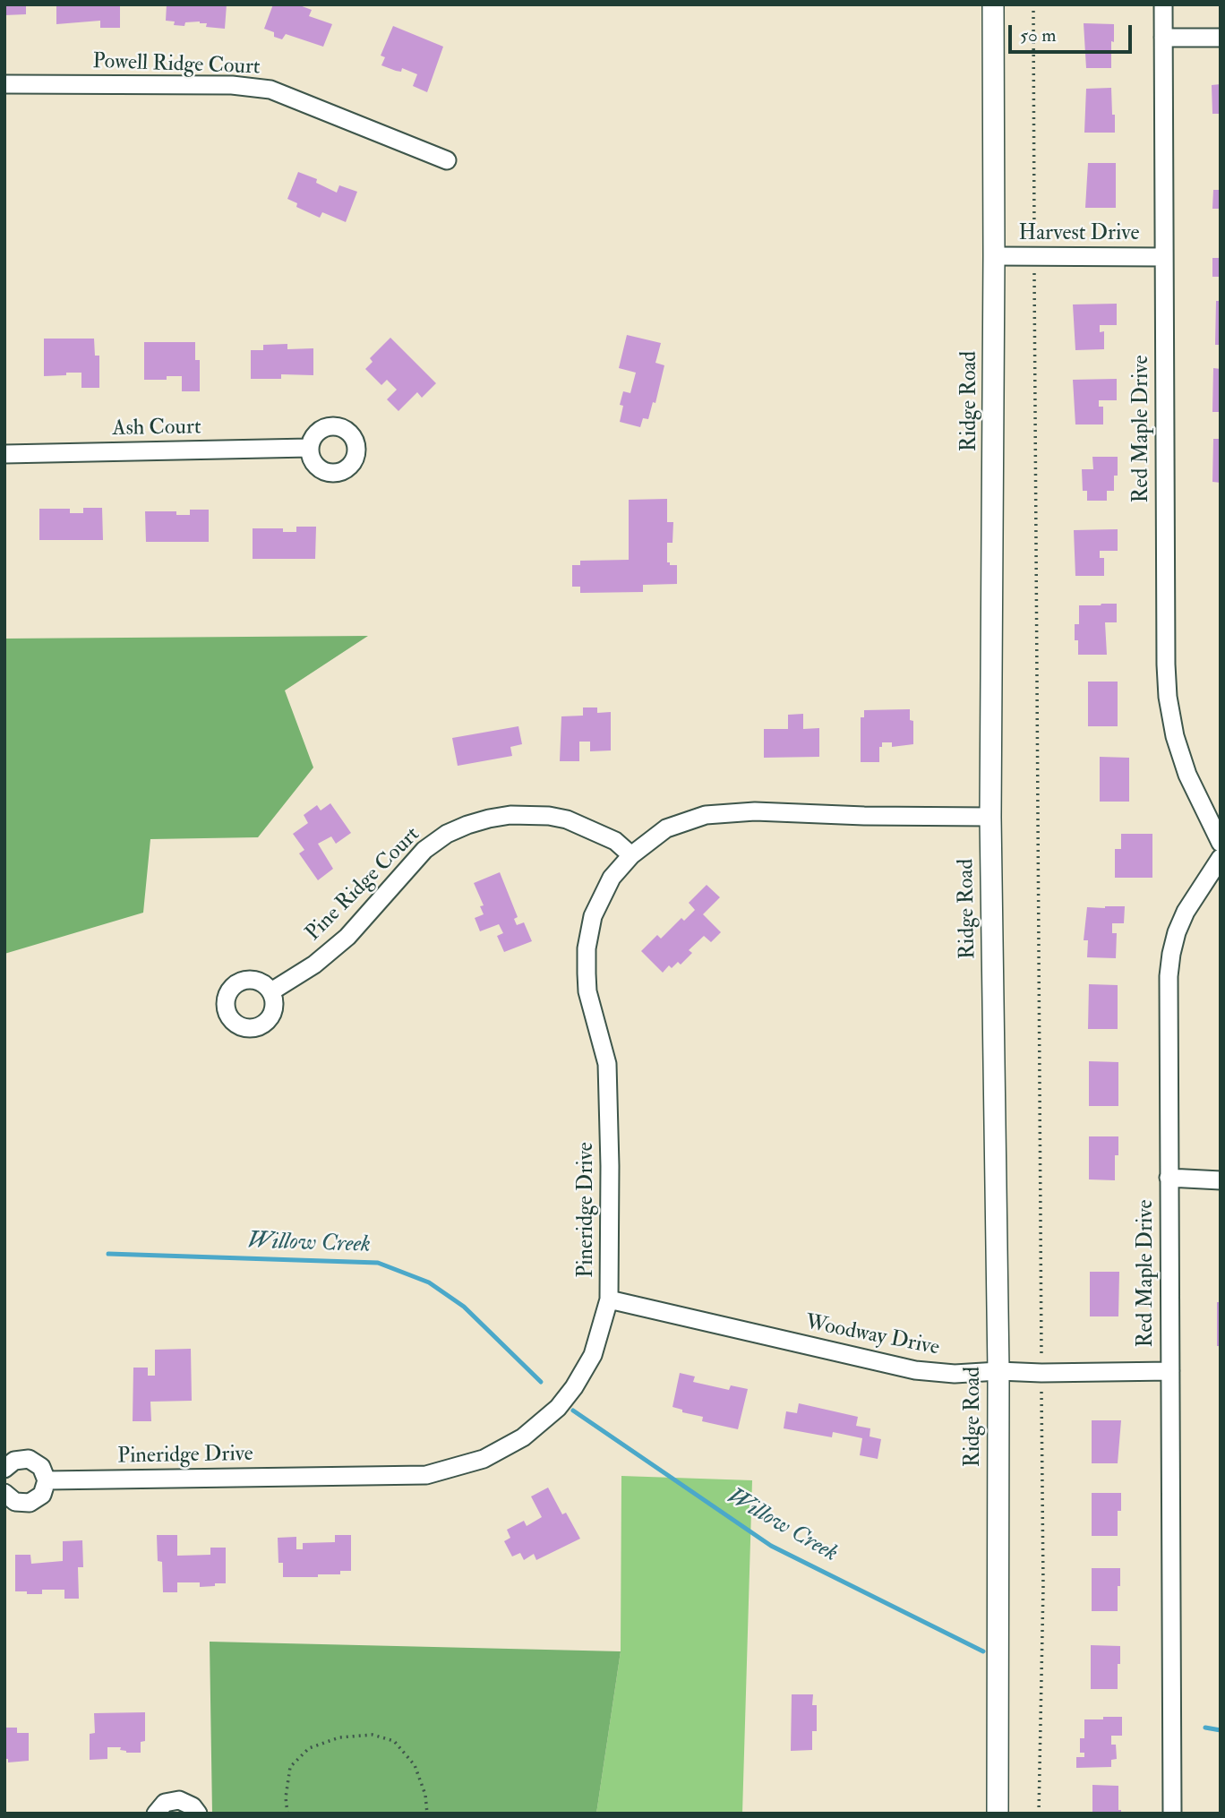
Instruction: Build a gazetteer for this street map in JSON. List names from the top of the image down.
{
  "streets": {
    "street": [
      "Powell Ridge Court",
      "Harvest Drive",
      "Ridge Road",
      "Ash Court",
      "Red Maple Drive",
      "Pine Ridge Court",
      "Pineridge Drive",
      "Woodway Drive"
    ]
  },
  "crossings": [
    ["Harvest Drive", "Ridge Road"],
    ["Harvest Drive", "Red Maple Drive"],
    ["Ridge Road", "Pineridge Drive"],
    ["Ridge Road", "Woodway Drive"],
    ["Red Maple Drive", "Woodway Drive"],
    ["Pine Ridge Court", "Pineridge Drive"],
    ["Pineridge Drive", "Woodway Drive"]
  ],
  "water": ["Willow Creek"],
  "scale_bar": "50 m"
}
